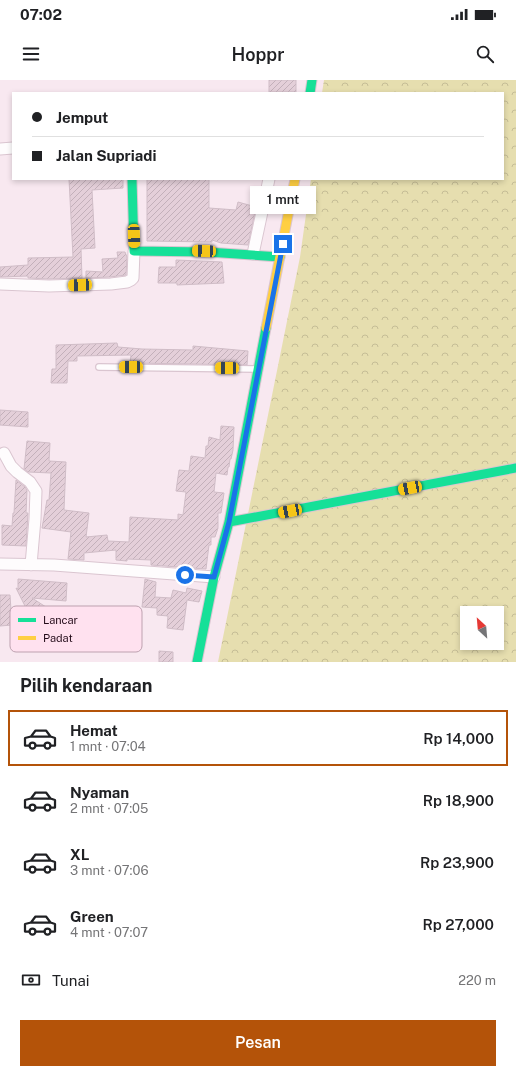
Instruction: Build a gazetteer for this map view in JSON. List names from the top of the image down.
{
  "legend": ["Lancar", "Padat"],
  "north": "top left",
  "page": {
    "status": "07:02",
    "header": "Hoppr",
    "banner": ["Jemput", "Jalan Supriadi"],
    "bubble": "1 mnt",
    "heading": "Pilih kendaraan",
    "list": [
      {
        "name": "Hemat",
        "note": "1 mnt · 07:04",
        "value": "Rp 14,000"
      },
      {
        "name": "Nyaman",
        "note": "2 mnt · 07:05",
        "value": "Rp 18,900"
      },
      {
        "name": "XL",
        "note": "3 mnt · 07:06",
        "value": "Rp 23,900"
      },
      {
        "name": "Green",
        "note": "4 mnt · 07:07",
        "value": "Rp 27,000"
      }
    ],
    "pay": ["Tunai", "220 m"],
    "buttons": "Pesan"
  }
}
